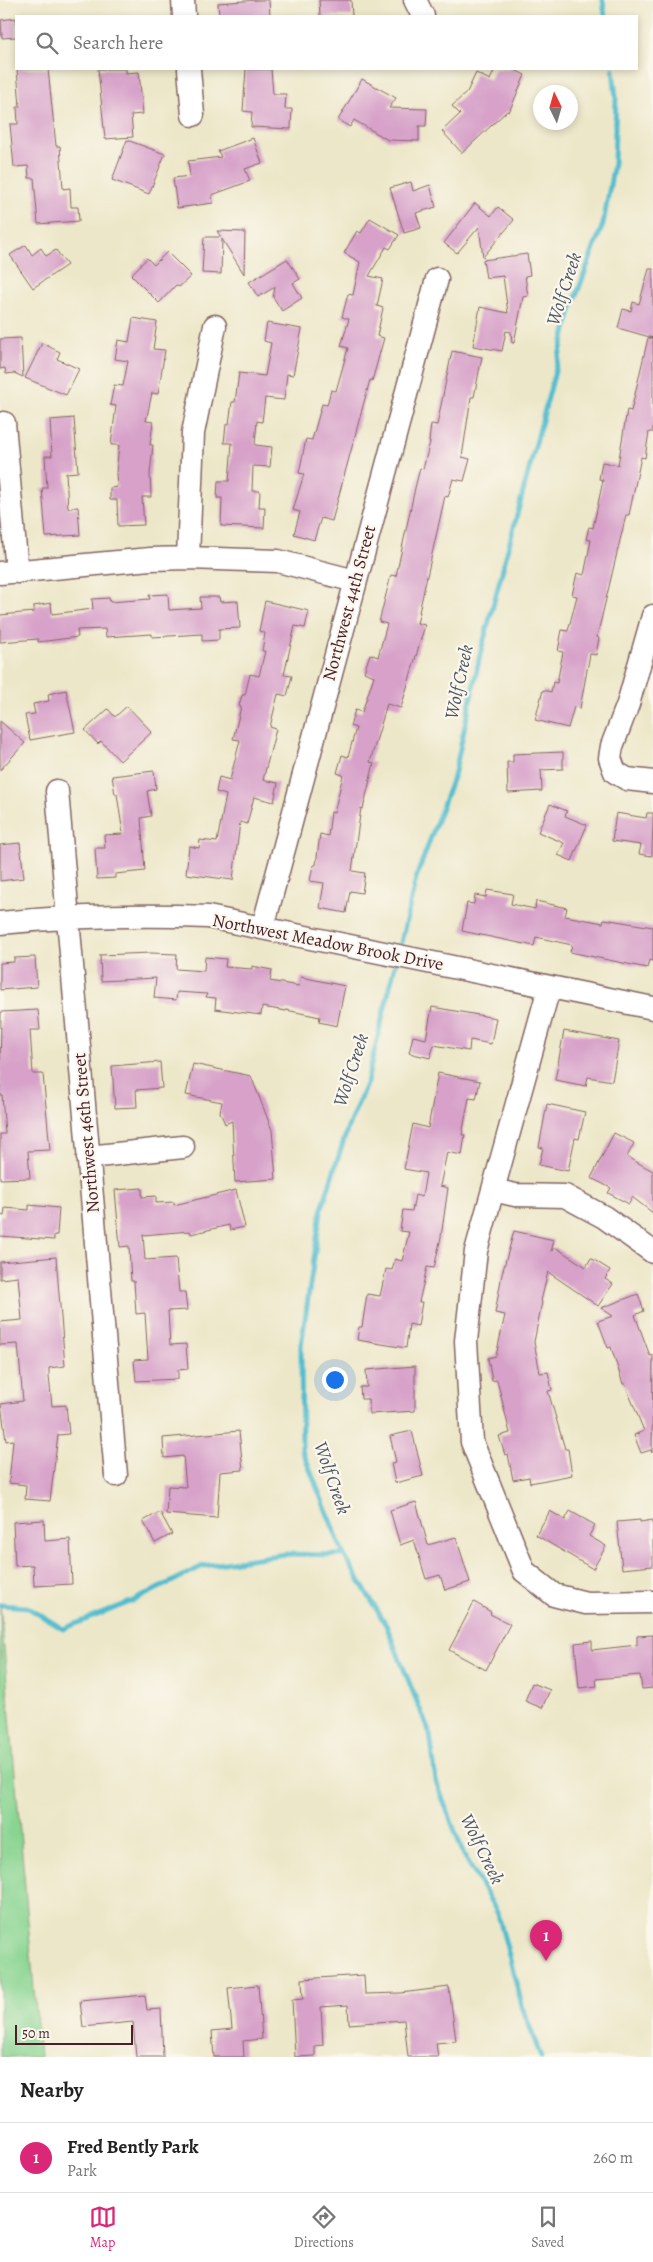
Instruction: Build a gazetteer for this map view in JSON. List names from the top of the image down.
{
  "streets": {
    "street": ["Northwest 44th Street", "Northwest Meadow Brook Drive", "Northwest 46th Street"]
  },
  "crossings": [
    ["Northwest 44th Street", "Northwest Meadow Brook Drive"],
    ["Northwest Meadow Brook Drive", "Northwest 46th Street"]
  ],
  "water": ["Wolf Creek"],
  "scale_bar": "50 m",
  "north": "top",
  "page": {
    "search": "Search here",
    "pins": "1",
    "scale": "50 m",
    "heading": "Nearby",
    "list": [
      {
        "mark": "1",
        "name": "Fred Bently Park",
        "note": "Park",
        "value": "260 m"
      }
    ],
    "nav": ["Map", "Directions", "Saved"]
  }
}
